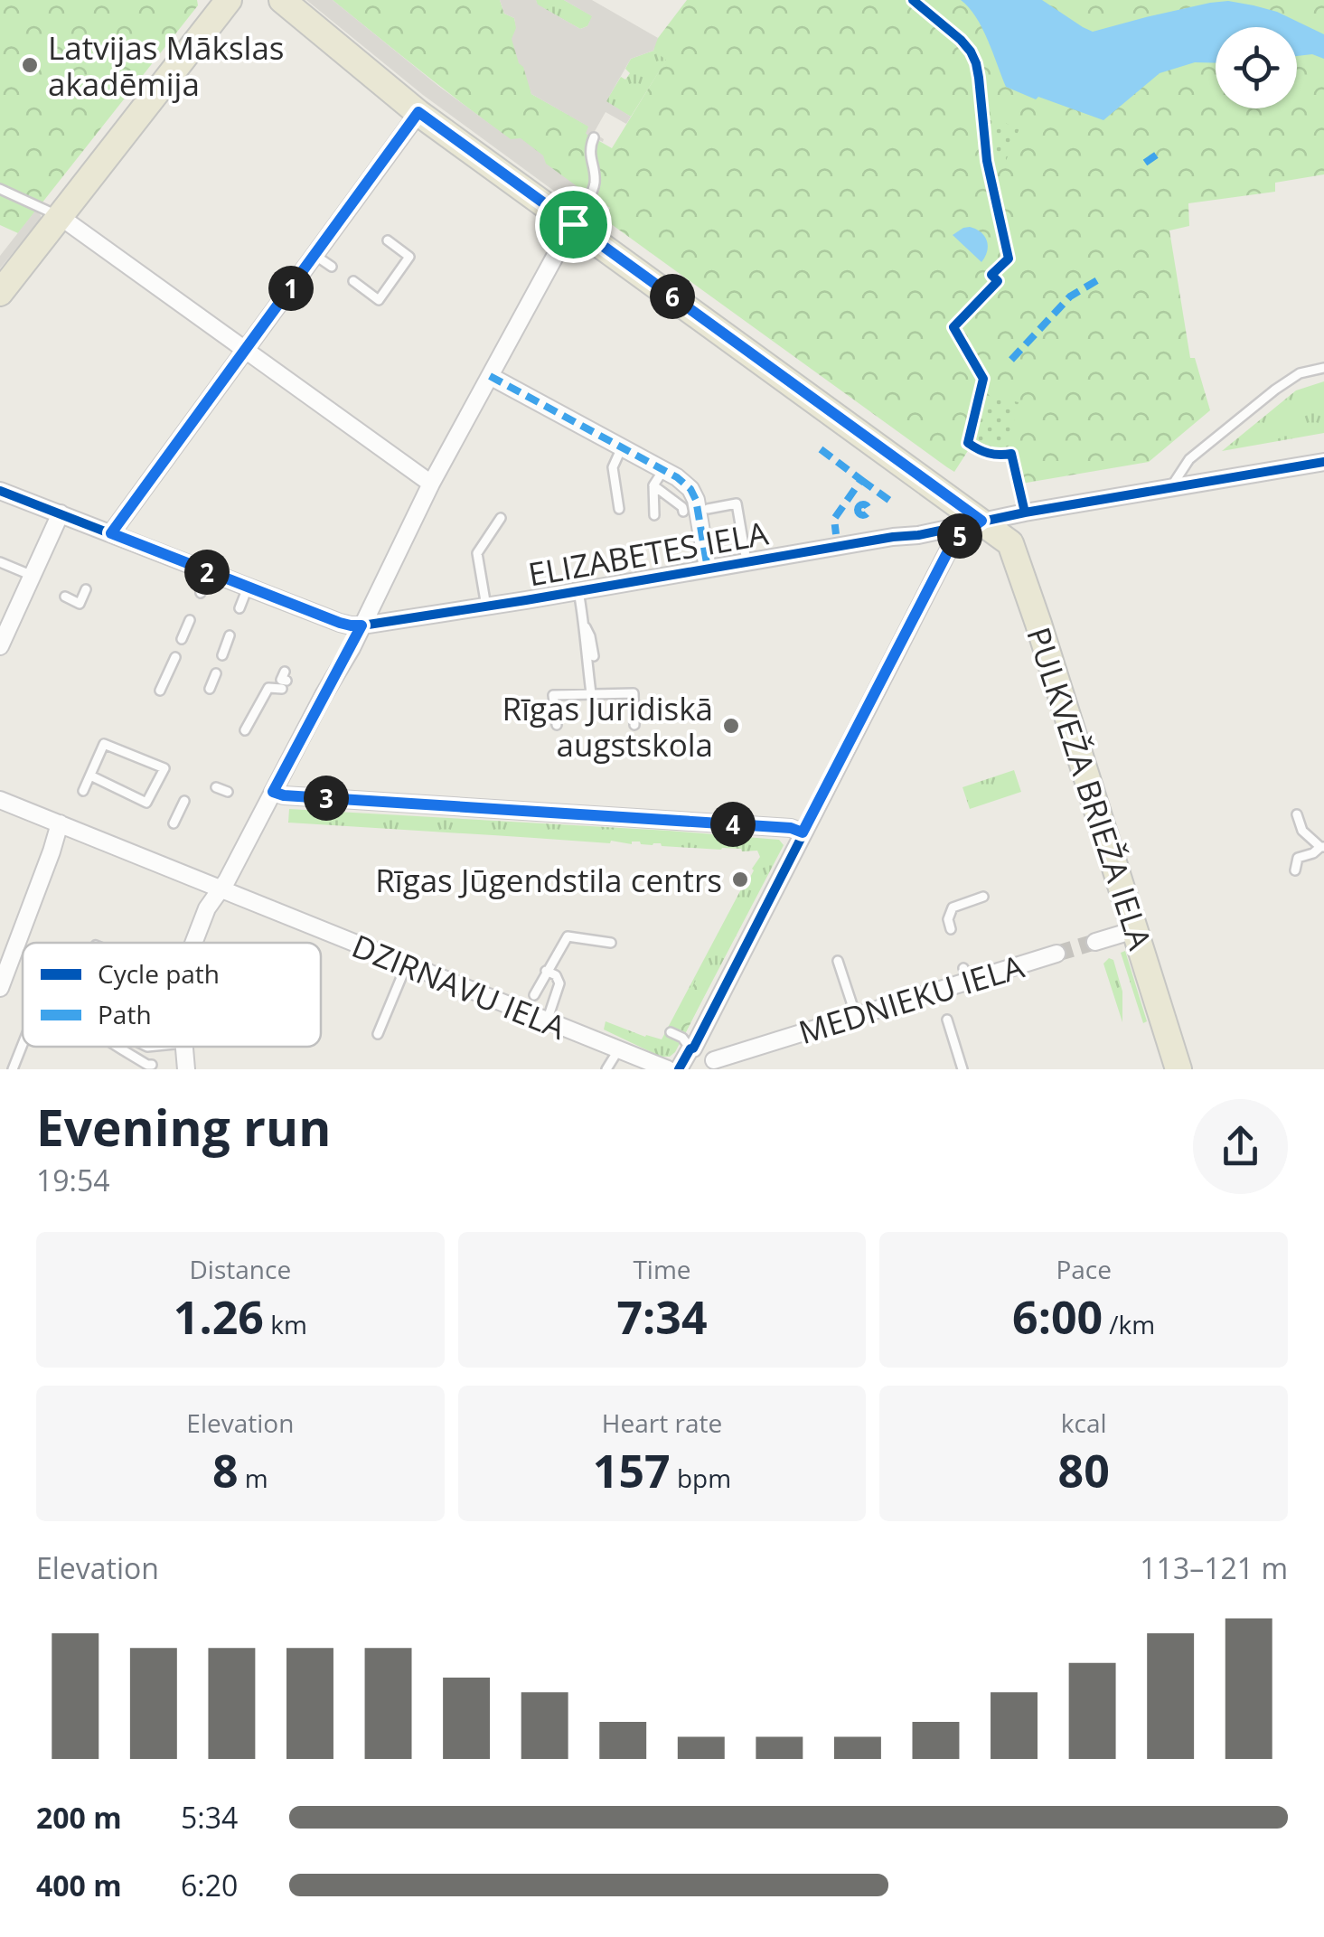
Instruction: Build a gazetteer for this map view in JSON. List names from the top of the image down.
{
  "streets": {
    "main road": ["PULKVEŽA BRIEŽA IELA"],
    "street": ["ELIZABETES IELA", "DZIRNAVU IELA", "MEDNIEKU IELA"]
  },
  "crossings": [
    ["ELIZABETES IELA", "PULKVEŽA BRIEŽA IELA"]
  ],
  "places": ["Latvijas Mākslas akadēmija", "Rīgas Juridiskā augstskola", "Rīgas Jūgendstila centrs"],
  "legend": ["Cycle path", "Path"],
  "page": {
    "pins": [
      "1",
      "6",
      "5",
      "2",
      "3",
      "4"
    ],
    "heading": ["Evening run", "19:54"],
    "stats": [
      ["Distance", "1.26 km"],
      ["Time", "7:34"],
      ["Pace", "6:00 /km"],
      ["Elevation", "8 m"],
      ["Heart rate", "157 bpm"],
      ["kcal", "80"]
    ],
    "chart": ["Elevation", "113–121 m"],
    "list": [
      {
        "name": "200 m",
        "note": "5:34"
      },
      {
        "name": "400 m",
        "note": "6:20"
      }
    ]
  }
}
